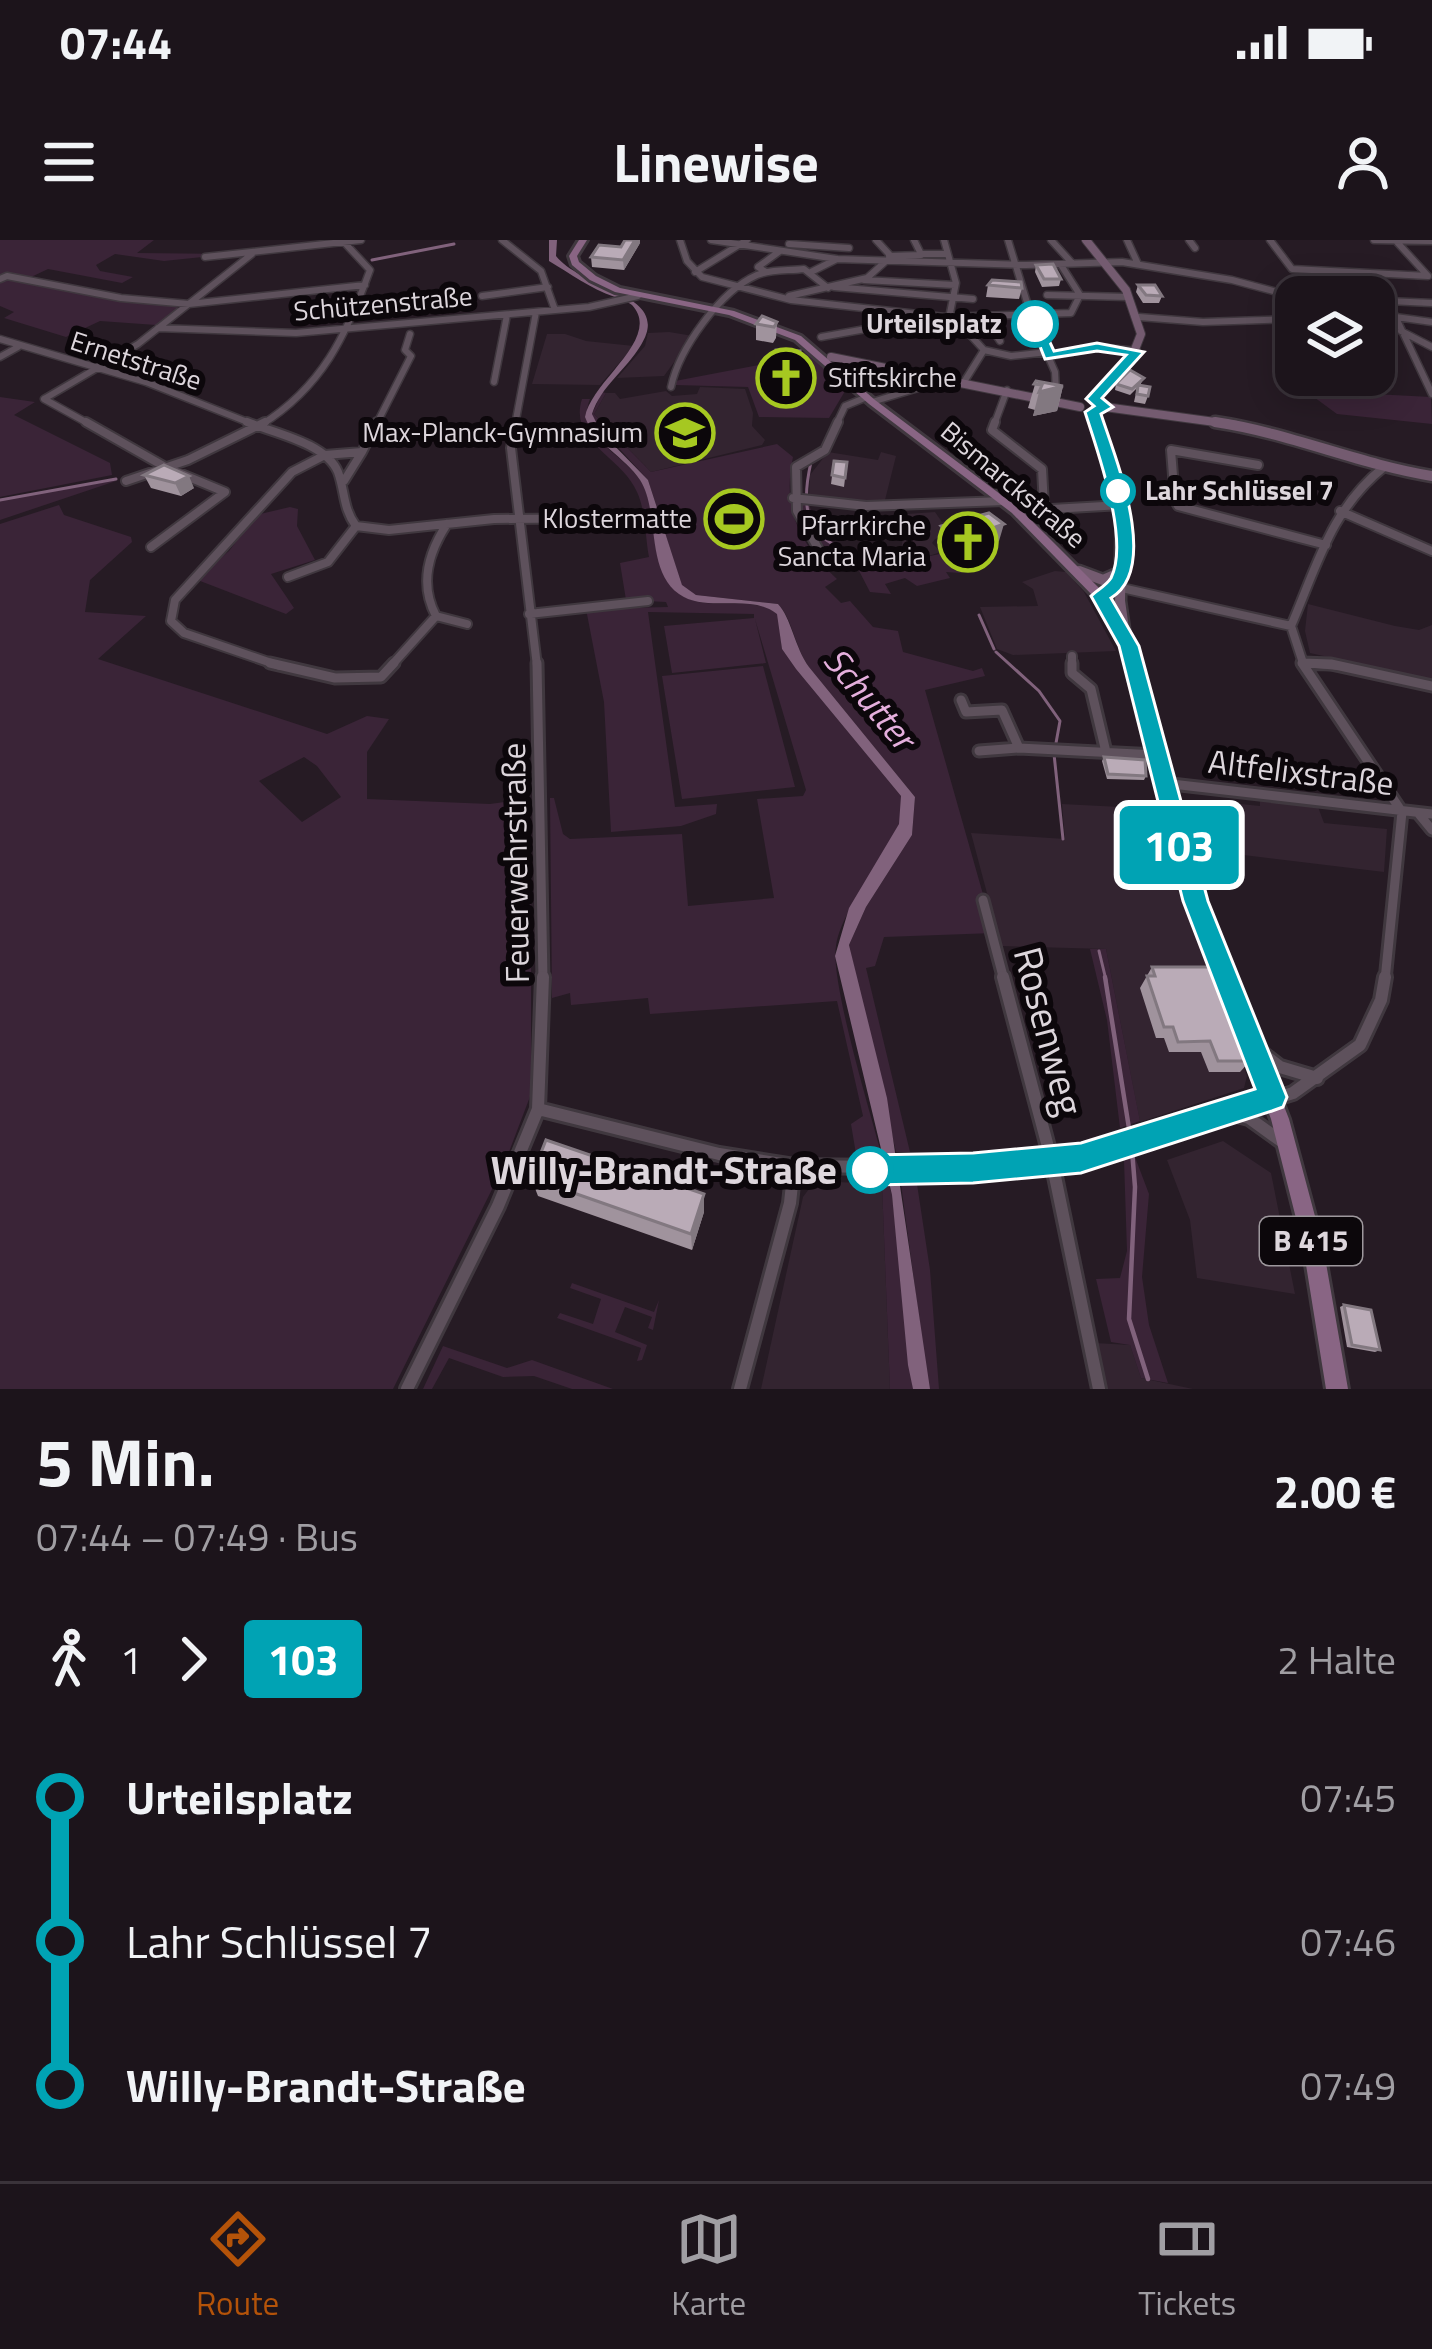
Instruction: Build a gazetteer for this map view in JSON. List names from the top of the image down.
{
  "streets": {
    "main road": ["Bismarckstraße", "B 415"],
    "street": [
      "Schützenstraße",
      "Ernetstraße",
      "Altfelixstraße",
      "Feuerwehrstraße",
      "Rosenweg"
    ]
  },
  "crossings": [
    ["Schützenstraße", "Feuerwehrstraße"],
    ["Schützenstraße", "B 415"],
    ["Bismarckstraße", "B 415"],
    ["Altfelixstraße", "B 415"]
  ],
  "water": ["Schutter"],
  "places": {
    "other": ["Urteilsplatz", "Lahr Schlüssel 7", "Willy-Brandt-Straße"],
    "church": ["Stiftskirche", "Pfarrkirche Sancta Maria"],
    "school or university": ["Max-Planck-Gymnasium"],
    "sports": ["Klostermatte"]
  },
  "lines": ["bus line 103"],
  "page": {
    "status": "07:44",
    "header": "Linewise",
    "on_map": "103",
    "heading": ["5 Min.", "07:44 – 07:49 · Bus", "2.00 €"],
    "legs": ["1", "103", "2 Halte"],
    "list": [
      {
        "name": "Urteilsplatz",
        "value": "07:45"
      },
      {
        "name": "Lahr Schlüssel 7",
        "value": "07:46"
      },
      {
        "name": "Willy-Brandt-Straße",
        "value": "07:49"
      }
    ],
    "tabs": ["Route", "Karte", "Tickets"]
  }
}
